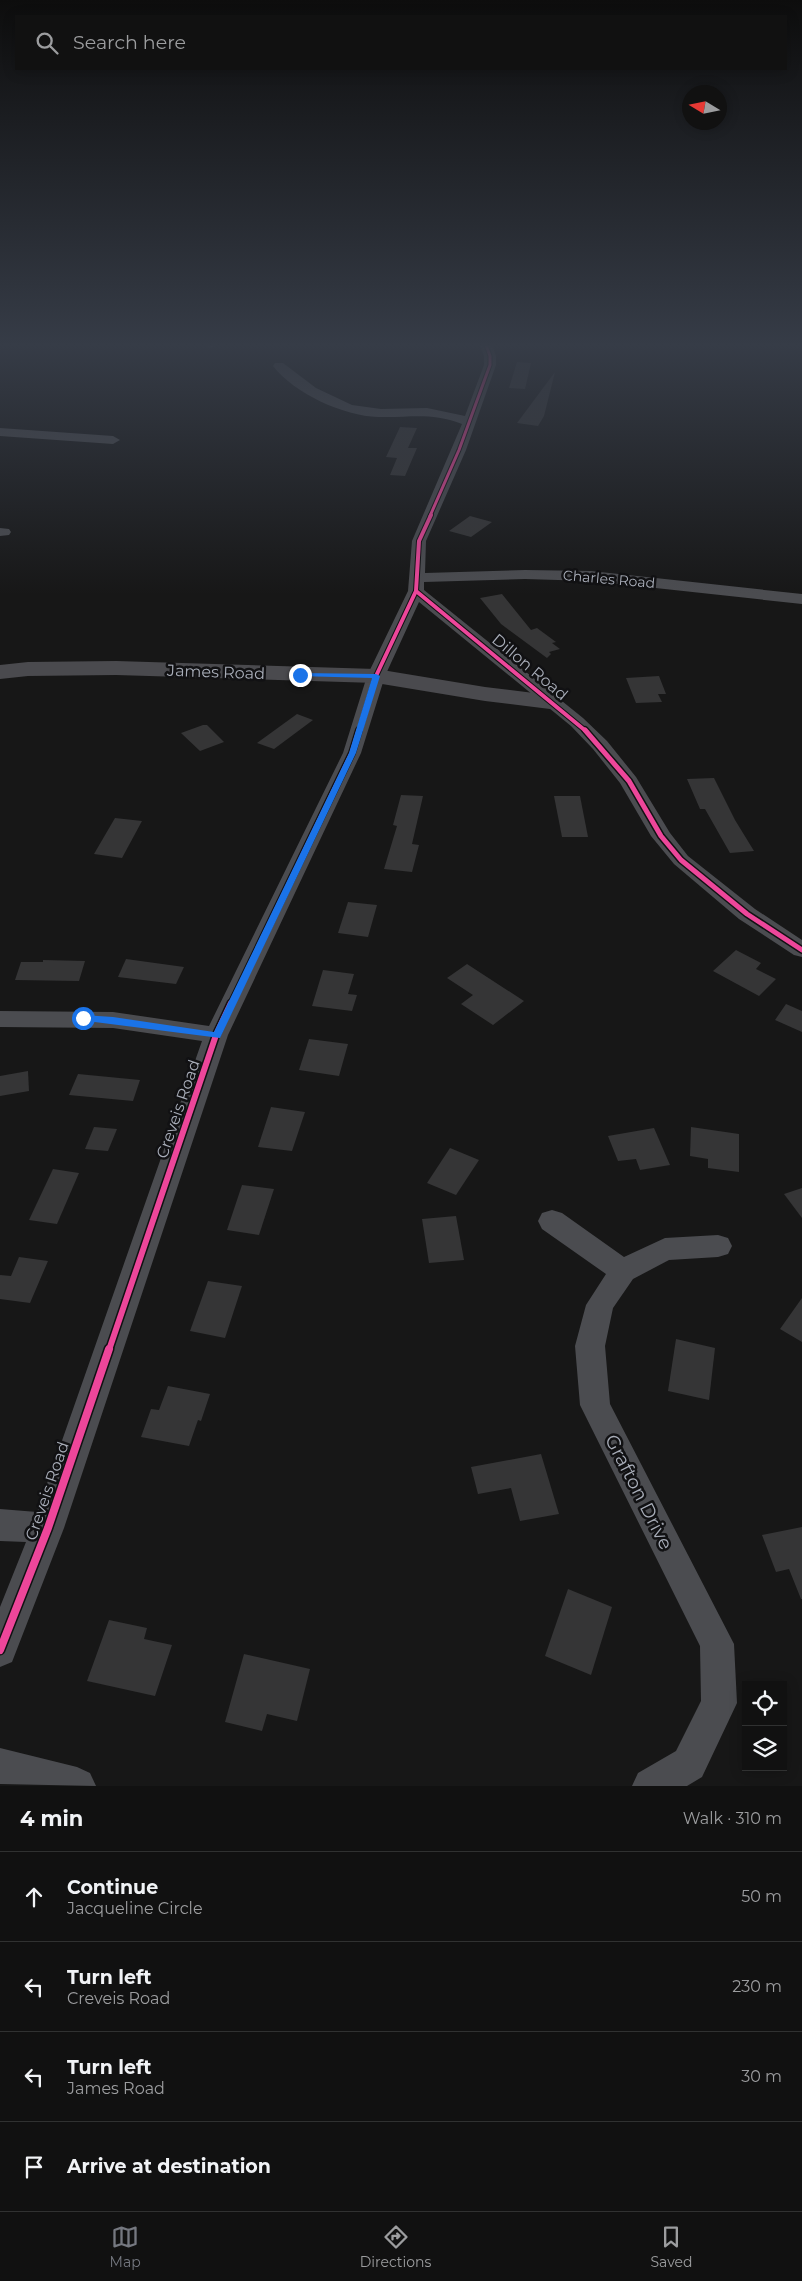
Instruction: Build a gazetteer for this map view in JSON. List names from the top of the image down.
{
  "streets": {
    "street": [
      "Charles Road",
      "Dillon Road",
      "James Road",
      "Creveis Road",
      "Grafton Drive"
    ]
  },
  "crossings": [
    ["Charles Road", "Dillon Road"],
    ["Charles Road", "Creveis Road"],
    ["Dillon Road", "James Road"],
    ["Dillon Road", "Creveis Road"],
    ["James Road", "Creveis Road"]
  ],
  "north": "left",
  "page": {
    "search": "Search here",
    "heading": ["4 min", "Walk · 310 m"],
    "list": [
      ["Continue", "Jacqueline Circle", "50 m"],
      ["Turn left", "Creveis Road", "230 m"],
      ["Turn left", "James Road", "30 m"],
      "Arrive at destination"
    ],
    "nav": ["Map", "Directions", "Saved"]
  }
}
